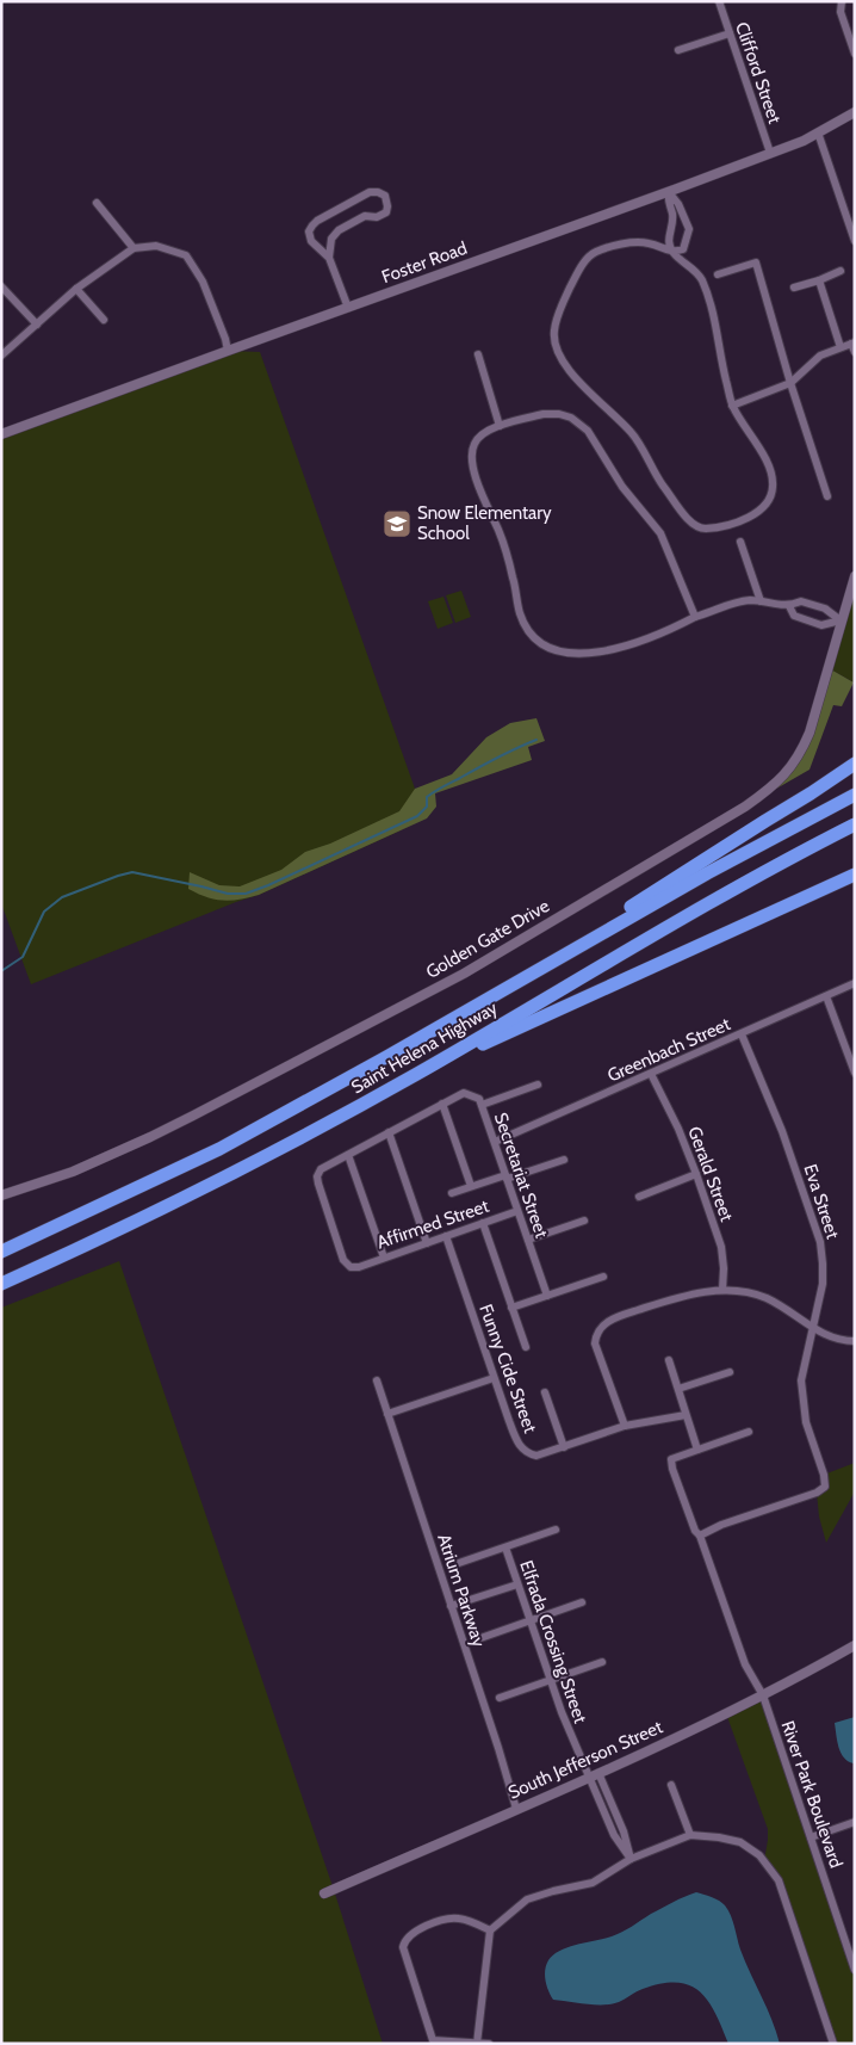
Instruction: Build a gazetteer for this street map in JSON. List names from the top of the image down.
{
  "streets": {
    "highway": ["Saint Helena Highway"],
    "street": [
      "Clifford Street",
      "Foster Road",
      "Golden Gate Drive",
      "Greenbach Street",
      "Gerald Street",
      "Secretariat Street",
      "Eva Street",
      "Affirmed Street",
      "Funny Cide Street",
      "Atrium Parkway",
      "Elfrada Crossing Street",
      "South Jefferson Street",
      "River Park Boulevard"
    ]
  },
  "crossings": [
    ["Clifford Street", "Foster Road"],
    ["Greenbach Street", "Gerald Street"],
    ["Greenbach Street", "Secretariat Street"],
    ["Greenbach Street", "Eva Street"],
    ["Secretariat Street", "Affirmed Street"],
    ["Eva Street", "River Park Boulevard"],
    ["Affirmed Street", "Funny Cide Street"],
    ["Atrium Parkway", "South Jefferson Street"],
    ["Elfrada Crossing Street", "South Jefferson Street"],
    ["South Jefferson Street", "River Park Boulevard"]
  ],
  "places": {
    "school or university": ["Snow Elementary School"]
  }
}
